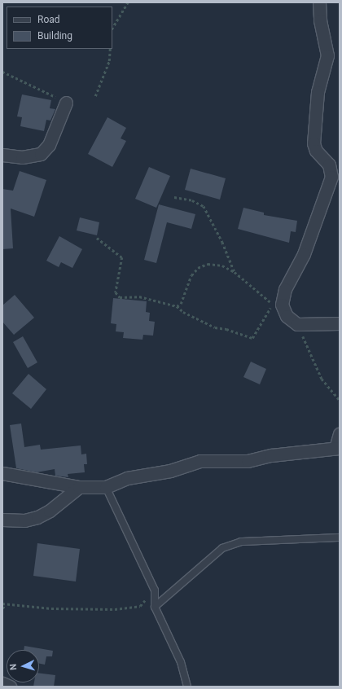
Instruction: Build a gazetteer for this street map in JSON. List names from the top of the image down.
{
  "legend": ["Road", "Building"],
  "north": "left"
}
